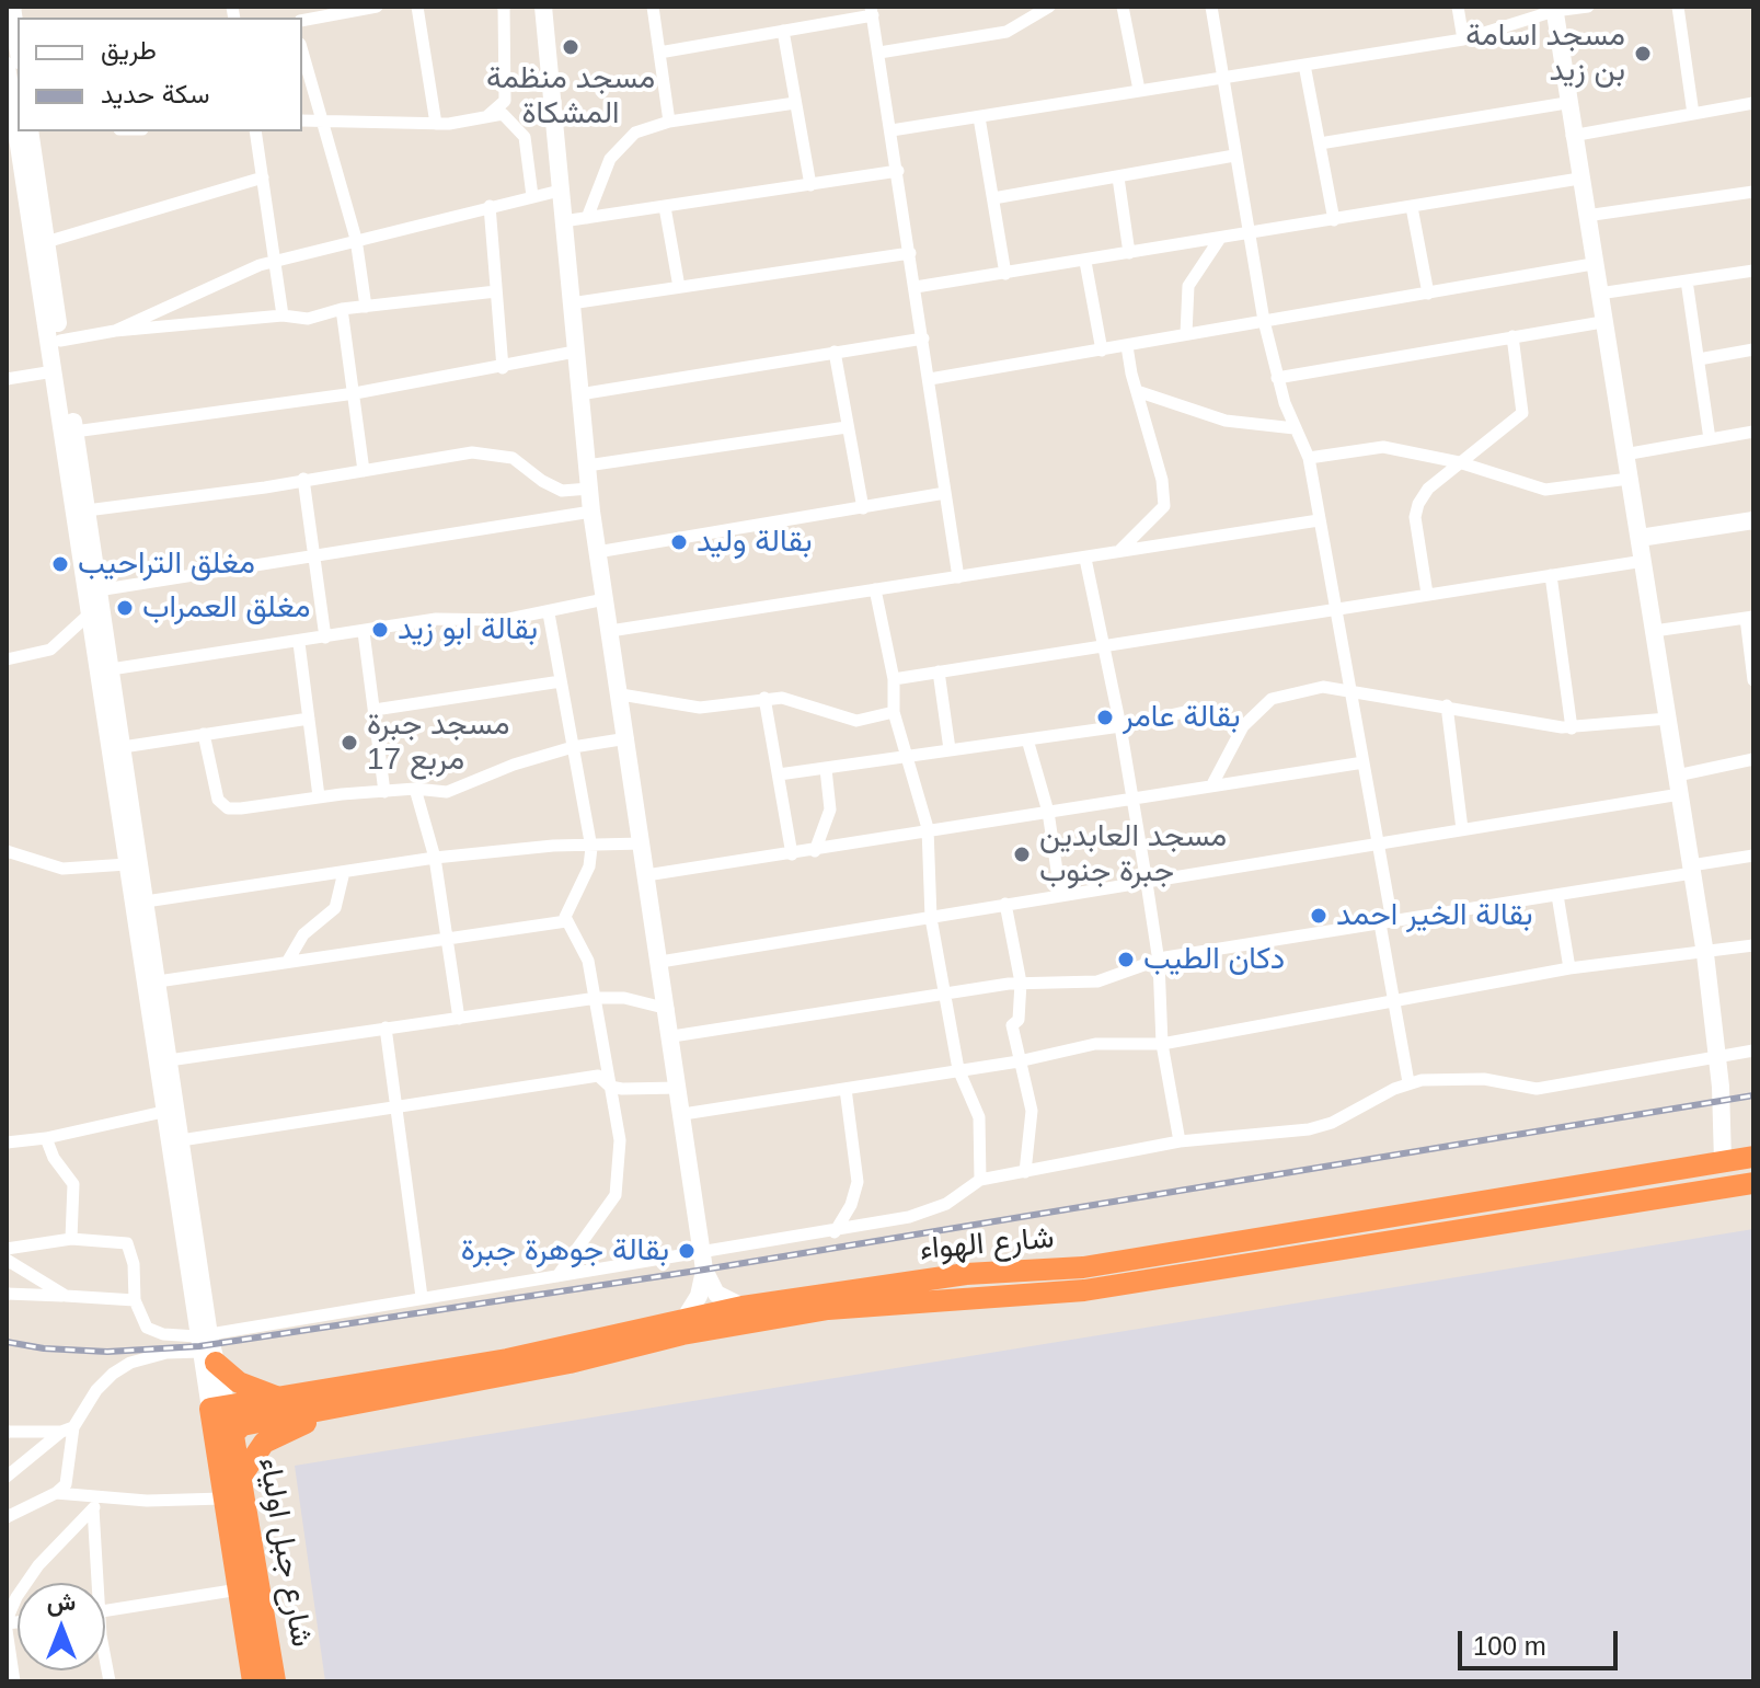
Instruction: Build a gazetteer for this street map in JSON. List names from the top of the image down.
{
  "streets": {
    "highway": ["شارع الهواء", "شارع جبل اولياء"]
  },
  "crossings": [
    ["شارع الهواء", "شارع جبل اولياء"]
  ],
  "places": [
    "مسجد منظمة المشكاة",
    "مسجد اسامة بن زيد",
    "بقالة وليد",
    "مغلق التراحيب",
    "مغلق العمراب",
    "بقالة ابو زيد",
    "بقالة عامر",
    "مسجد جبرة مربع 17",
    "مسجد العابدين جبرة جنوب",
    "بقالة الخير احمد",
    "دكان الطيب",
    "بقالة جوهرة جبرة"
  ],
  "legend": ["طريق", "سكة حديد"],
  "scale_bar": "100 m",
  "north": "top"
}
